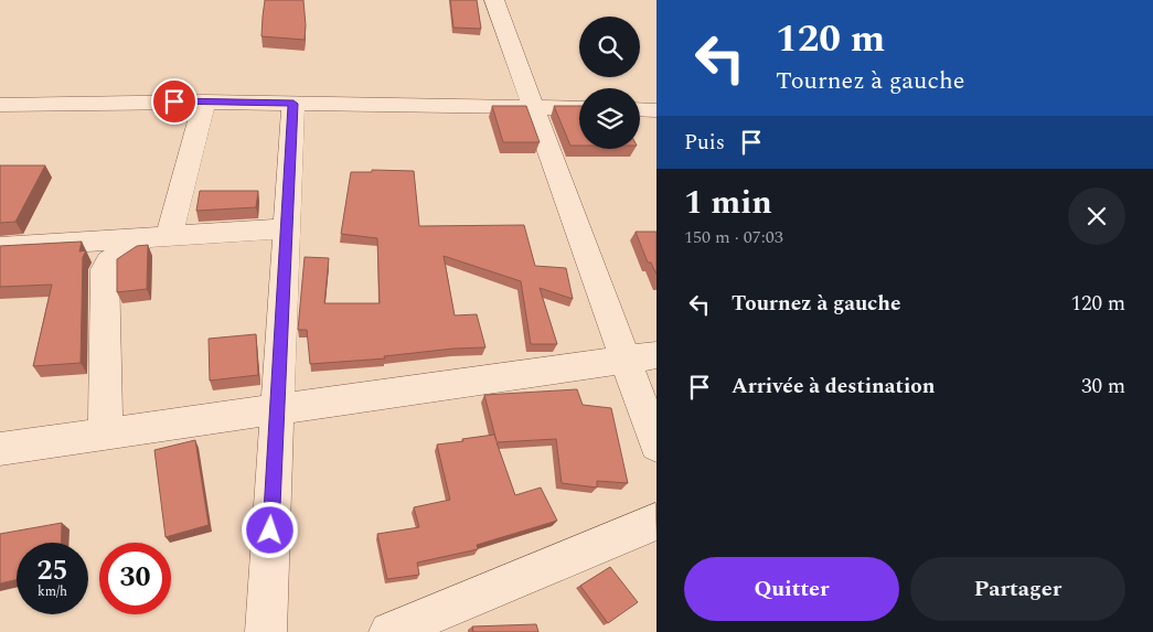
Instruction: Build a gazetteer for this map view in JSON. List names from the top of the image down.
{
  "page": {
    "turn": ["120 m", "Tournez à gauche"],
    "then": "Puis",
    "heading": ["1 min", "150 m · 07:03"],
    "list": [
      {
        "name": "Tournez à gauche",
        "value": "120 m"
      },
      {
        "name": "Arrivée à destination",
        "value": "30 m"
      }
    ],
    "speed": "25 km/h",
    "limit": "30",
    "buttons": ["Quitter", "Partager"]
  }
}
